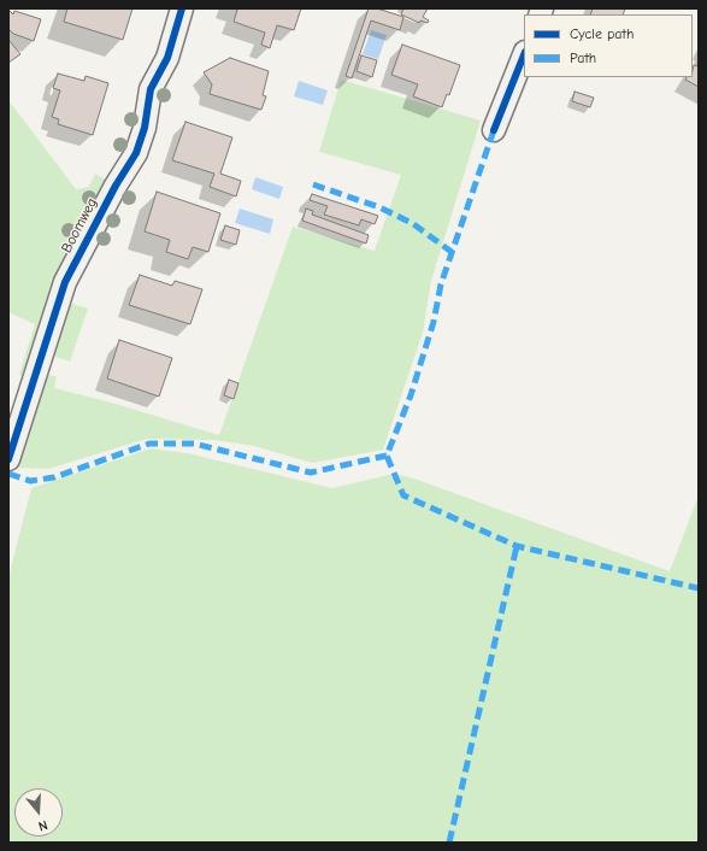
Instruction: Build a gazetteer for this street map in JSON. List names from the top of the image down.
{
  "streets": {
    "street": ["Boomweg"]
  },
  "legend": ["Cycle path", "Path"],
  "north": "bottom"
}
